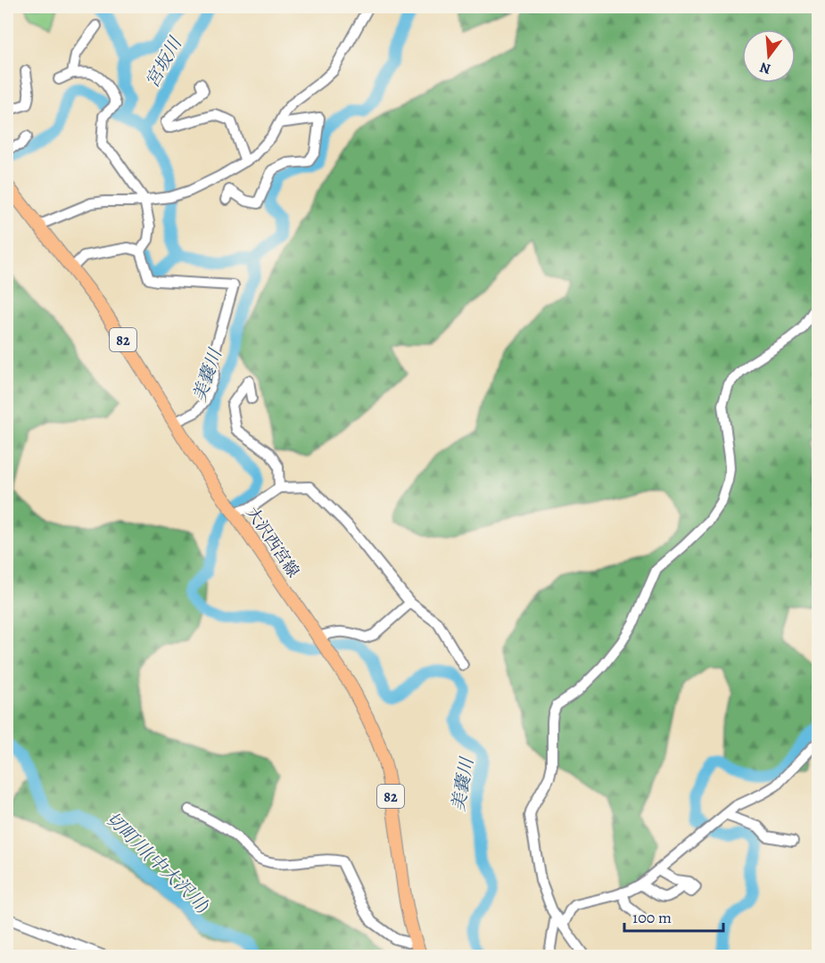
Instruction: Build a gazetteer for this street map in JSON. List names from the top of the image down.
{
  "streets": {
    "main road": ["82", "大沢西宮線"]
  },
  "water": ["宮坂川", "美嚢川", "切町川(中大沢川)"],
  "scale_bar": "100 m",
  "north": "bottom"
}
